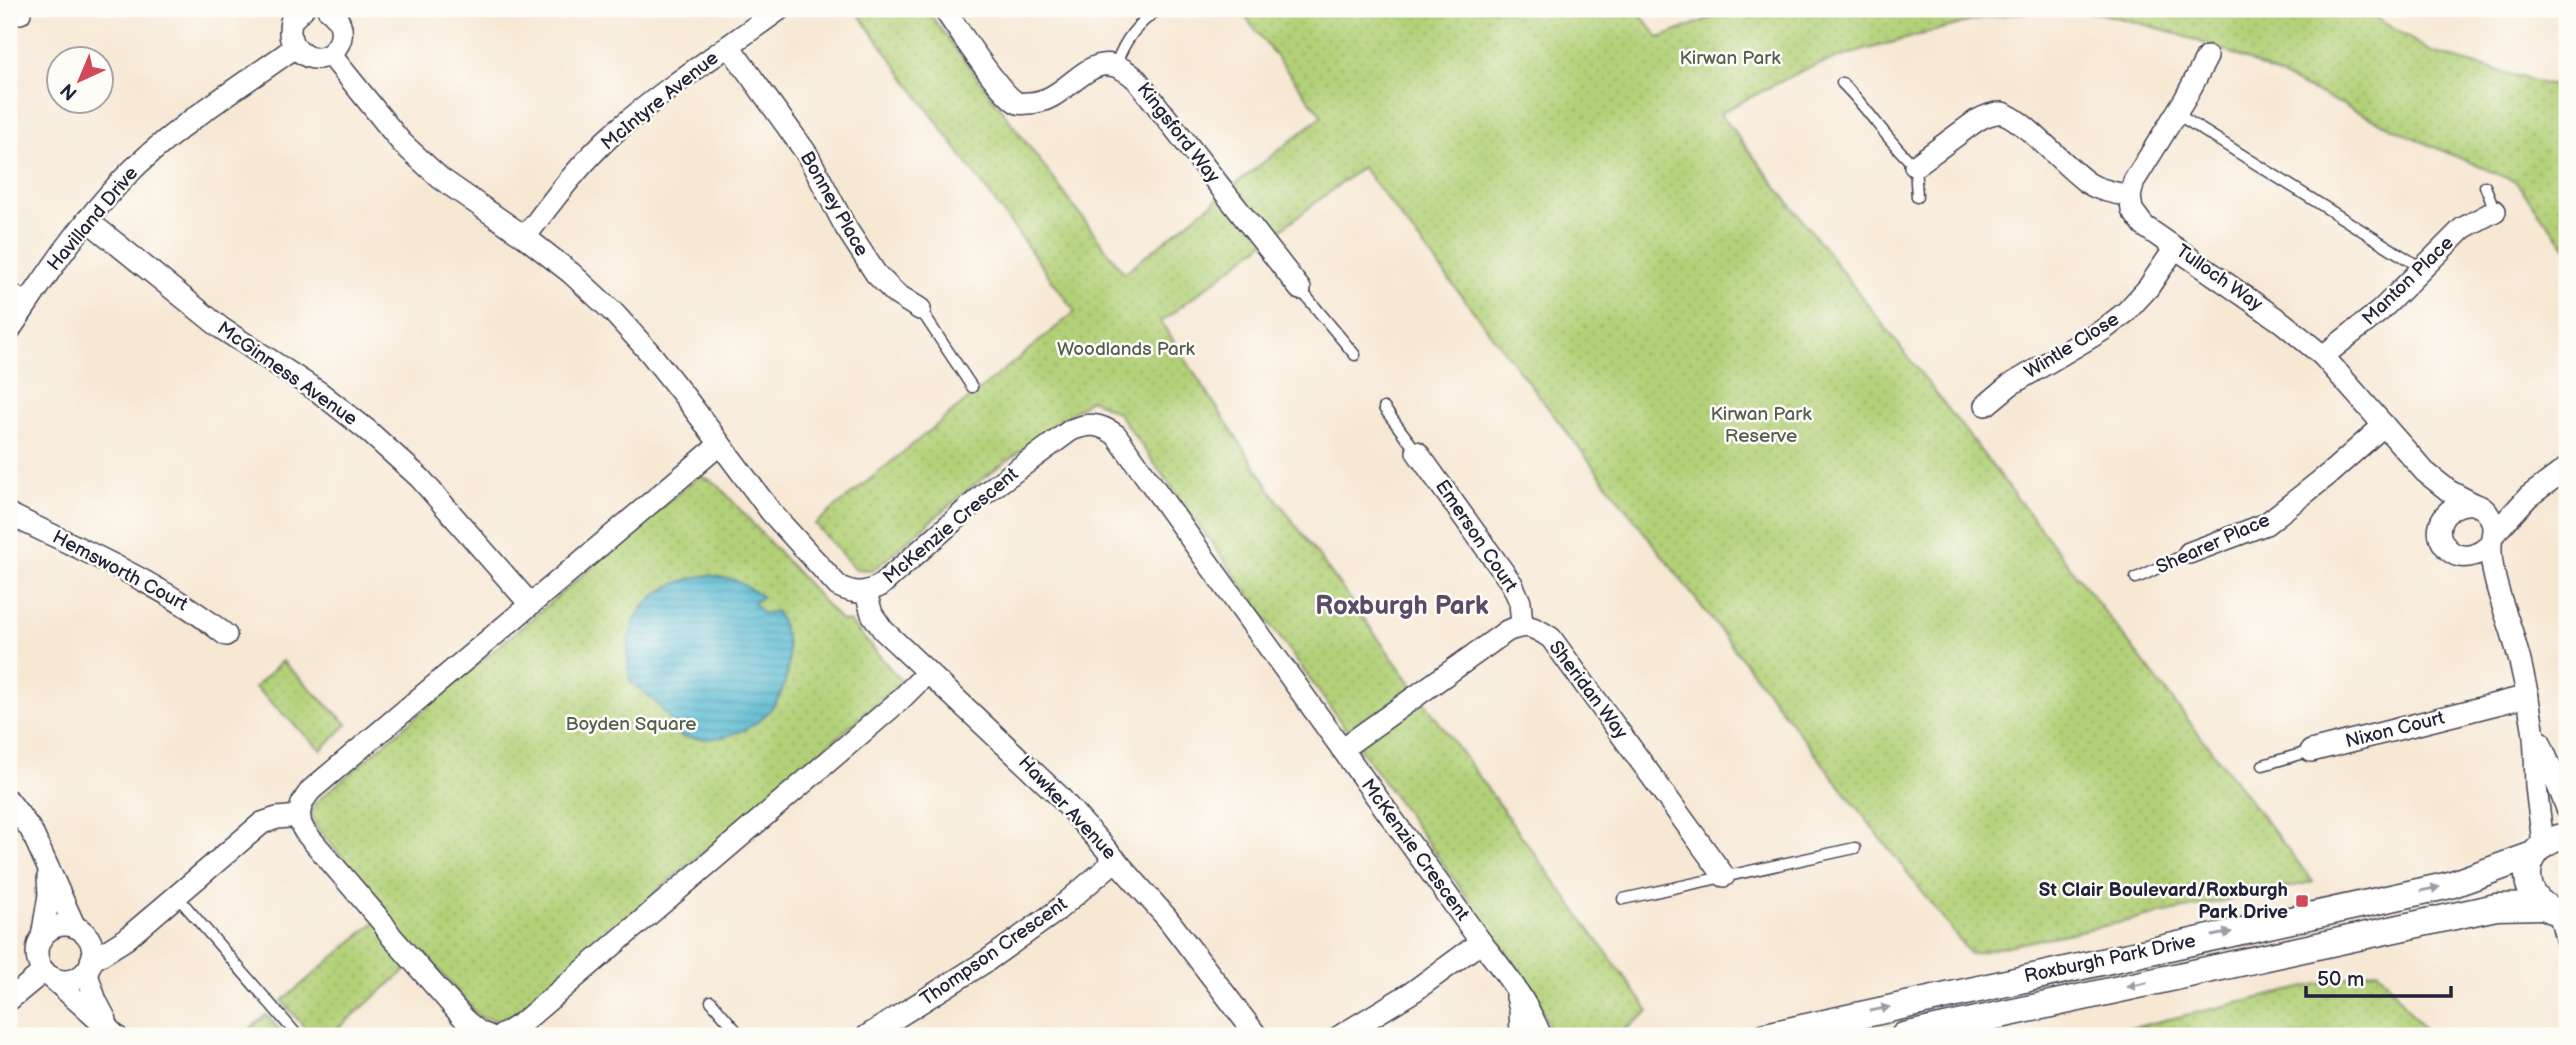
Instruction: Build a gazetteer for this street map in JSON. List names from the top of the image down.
{
  "streets": {
    "street": [
      "McIntyre Avenue",
      "Kingsford Way",
      "Bonney Place",
      "Havilland Drive",
      "Tulloch Way",
      "Manton Place",
      "Wintle Close",
      "McGinness Avenue",
      "McKenzie Crescent",
      "Emerson Court",
      "Shearer Place",
      "Hemsworth Court",
      "Sheridan Way",
      "Nixon Court",
      "Hawker Avenue",
      "Thompson Crescent",
      "Roxburgh Park Drive"
    ]
  },
  "crossings": [
    ["McIntyre Avenue", "Bonney Place"],
    ["McIntyre Avenue", "McKenzie Crescent"],
    ["Havilland Drive", "McGinness Avenue"],
    ["Tulloch Way", "Manton Place"],
    ["Tulloch Way", "Wintle Close"],
    ["Tulloch Way", "Shearer Place"],
    ["McKenzie Crescent", "Hawker Avenue"],
    ["Emerson Court", "Sheridan Way"],
    ["Hawker Avenue", "Thompson Crescent"]
  ],
  "districts": ["Roxburgh Park"],
  "parks": [
    "Kirwan Park",
    "Woodlands Park",
    "Kirwan Park Reserve",
    "Boyden Square"
  ],
  "places": {
    "transit": ["St Clair Boulevard/Roxburgh Park Drive"]
  },
  "scale_bar": "50 m",
  "north": "bottom left"
}
